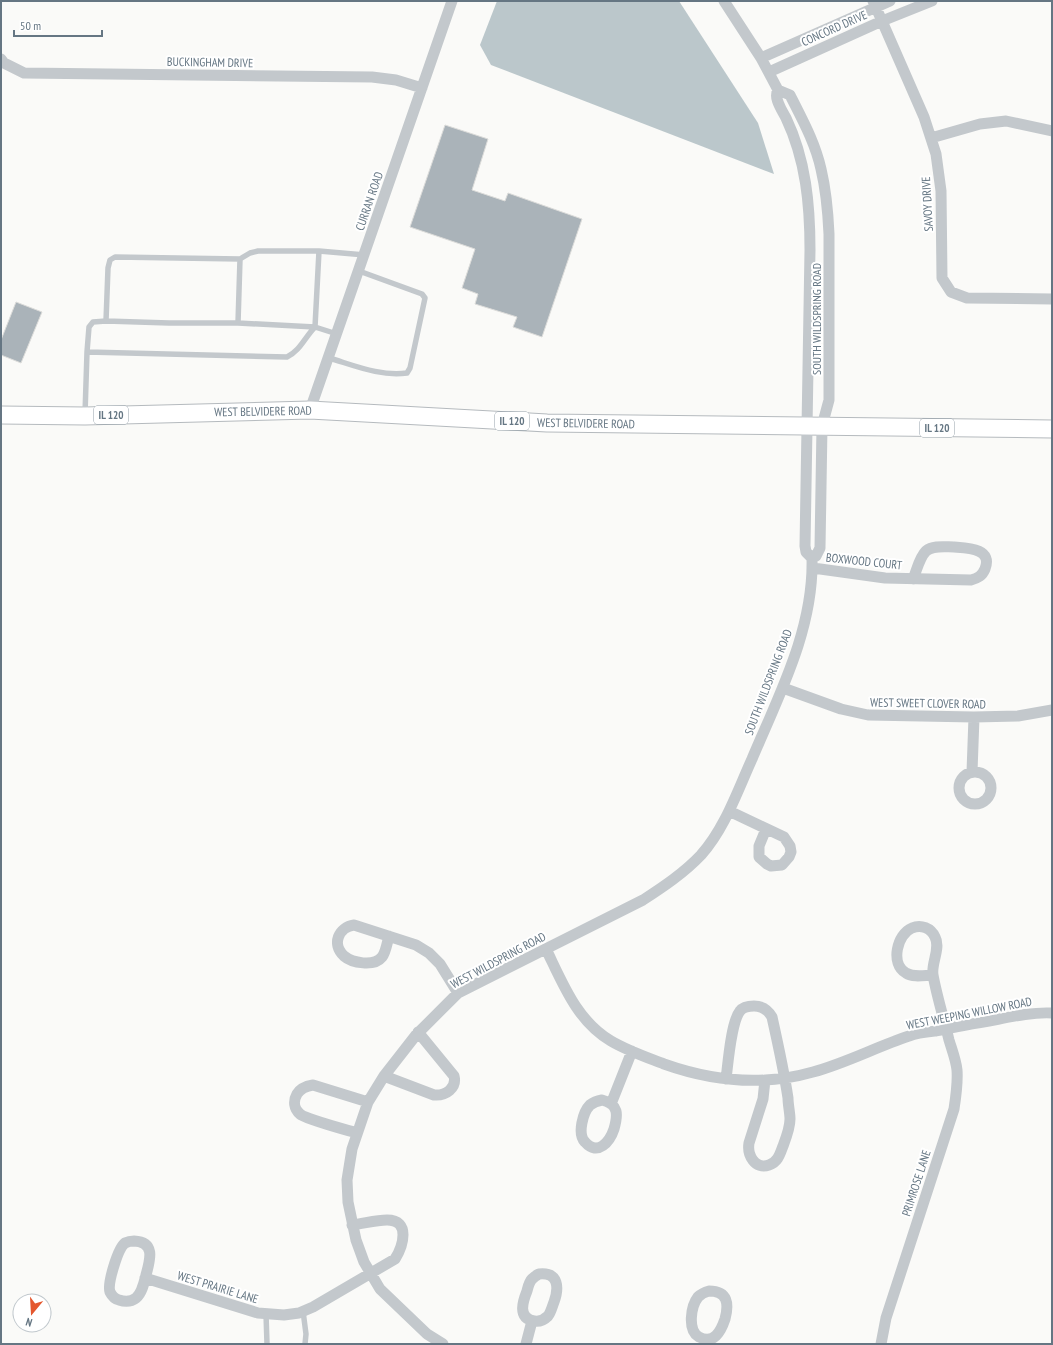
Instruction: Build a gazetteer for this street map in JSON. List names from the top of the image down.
{
  "streets": {
    "main road": ["WEST BELVIDERE ROAD", "IL 120"],
    "street": [
      "CONCORD DRIVE",
      "BUCKINGHAM DRIVE",
      "CURRAN ROAD",
      "SAVOY DRIVE",
      "SOUTH WILDSPRING ROAD",
      "BOXWOOD COURT",
      "WEST SWEET CLOVER ROAD",
      "WEST WILDSPRING ROAD",
      "WEST WEEPING WILLOW ROAD",
      "PRIMROSE LANE",
      "WEST PRAIRIE LANE"
    ]
  },
  "crossings": [
    ["CONCORD DRIVE", "SAVOY DRIVE"],
    ["CONCORD DRIVE", "SOUTH WILDSPRING ROAD"],
    ["BUCKINGHAM DRIVE", "CURRAN ROAD"],
    ["CURRAN ROAD", "WEST BELVIDERE ROAD"],
    ["SOUTH WILDSPRING ROAD", "WEST BELVIDERE ROAD"],
    ["SOUTH WILDSPRING ROAD", "BOXWOOD COURT"],
    ["SOUTH WILDSPRING ROAD", "WEST SWEET CLOVER ROAD"],
    ["SOUTH WILDSPRING ROAD", "WEST WILDSPRING ROAD"],
    ["WEST WILDSPRING ROAD", "WEST WEEPING WILLOW ROAD"],
    ["WEST WILDSPRING ROAD", "WEST PRAIRIE LANE"],
    ["WEST WEEPING WILLOW ROAD", "PRIMROSE LANE"]
  ],
  "scale_bar": "50 m",
  "north": "bottom"
}
